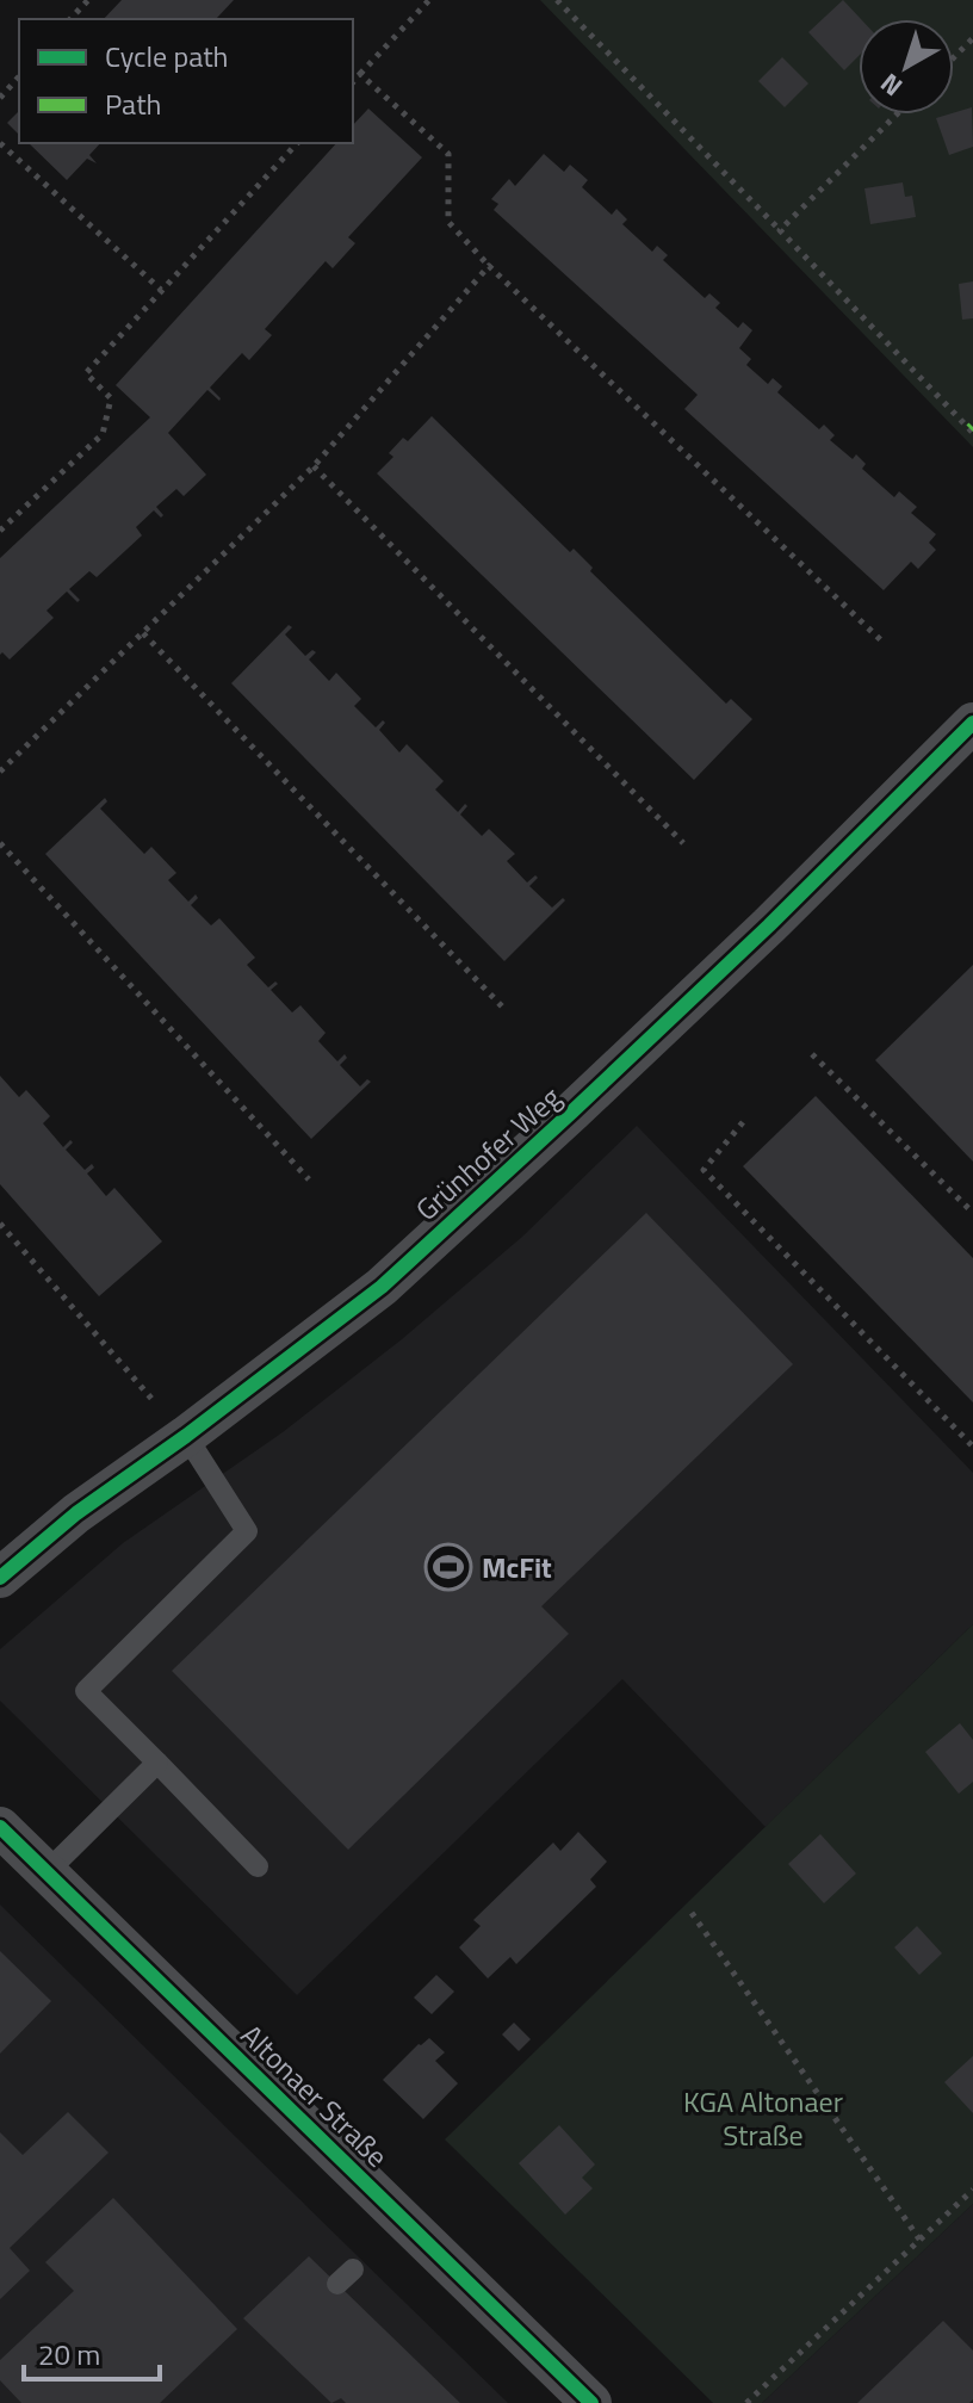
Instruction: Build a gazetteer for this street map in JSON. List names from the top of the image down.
{
  "streets": {
    "street": ["Grünhofer Weg", "Altonaer Straße"]
  },
  "parks": ["KGA Altonaer Straße"],
  "places": {
    "sports": ["McFit"]
  },
  "legend": ["Cycle path", "Path"],
  "scale_bar": "20 m",
  "north": "bottom left"
}
